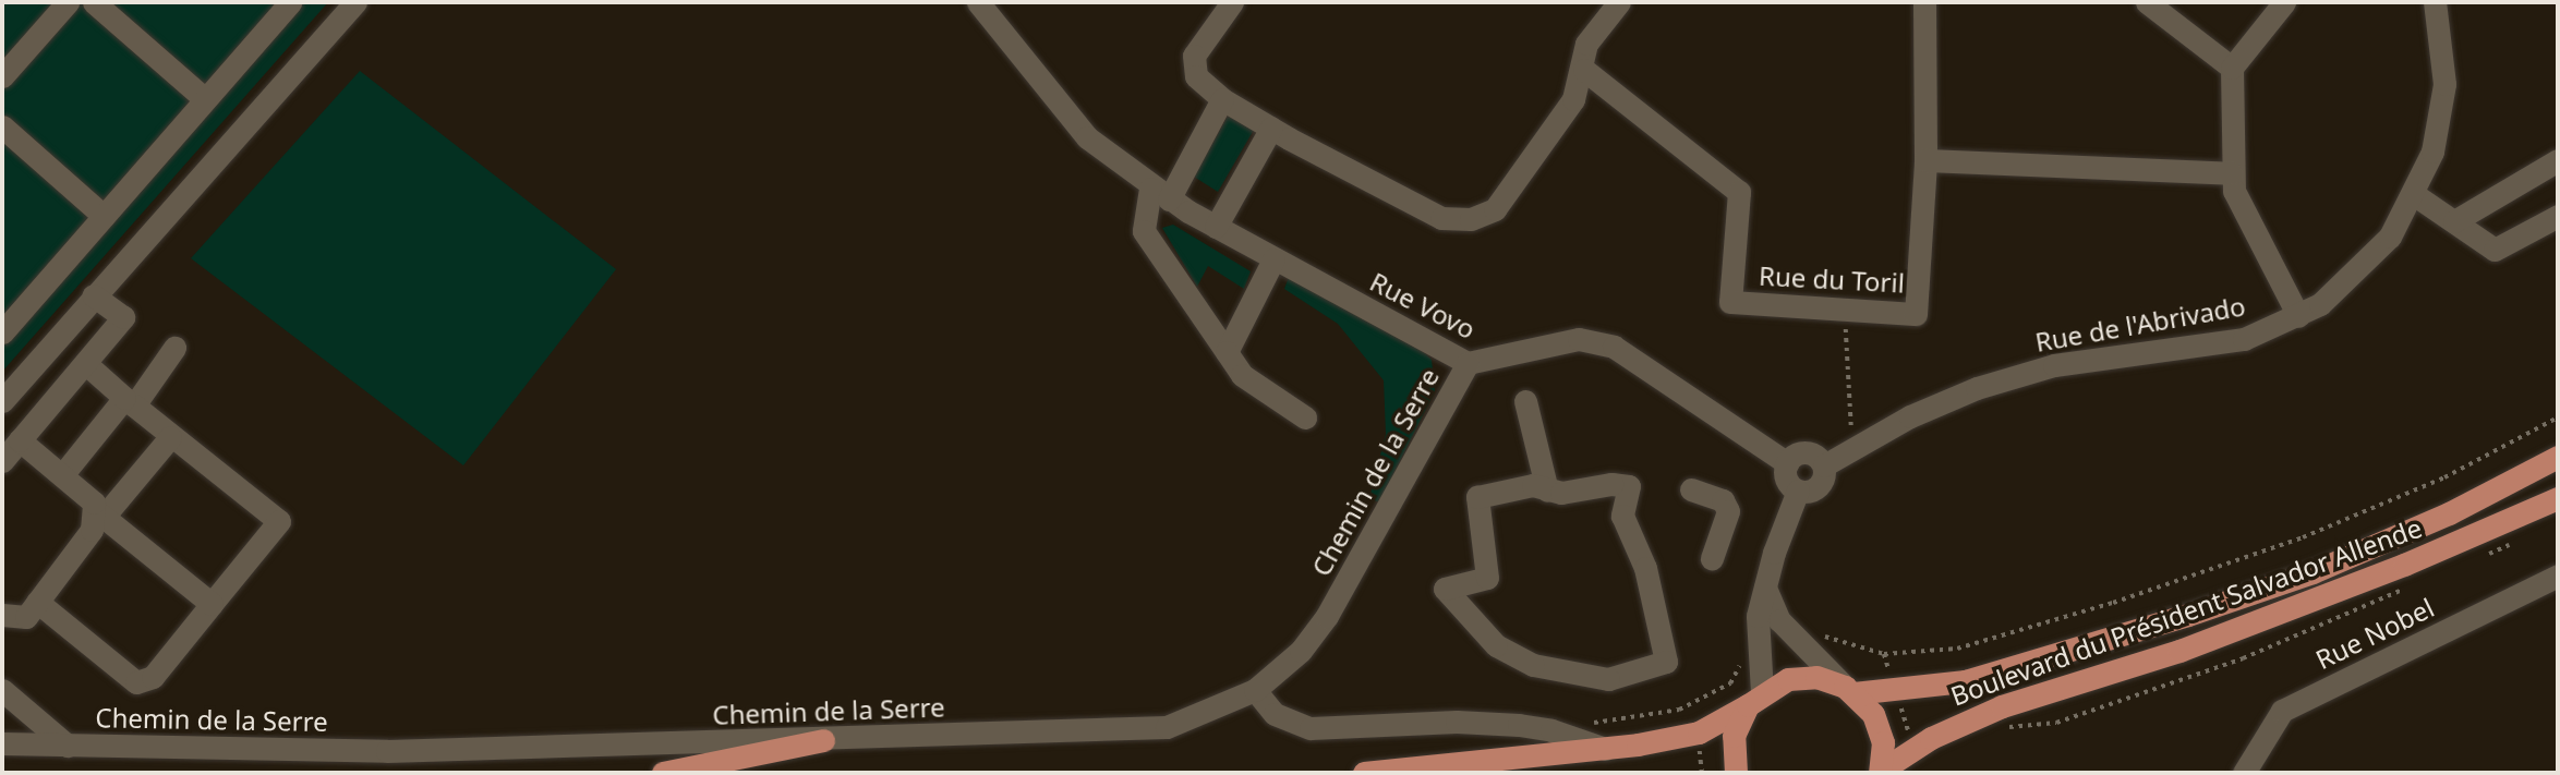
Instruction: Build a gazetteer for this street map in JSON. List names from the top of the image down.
{
  "streets": {
    "main road": ["Boulevard du Président Salvador Allende"],
    "street": [
      "Rue du Toril",
      "Rue Vovo",
      "Rue de l'Abrivado",
      "Chemin de la Serre",
      "Rue Nobel"
    ]
  },
  "crossings": [
    ["Rue Vovo", "Rue de l'Abrivado"],
    ["Rue Vovo", "Chemin de la Serre"]
  ]
}
